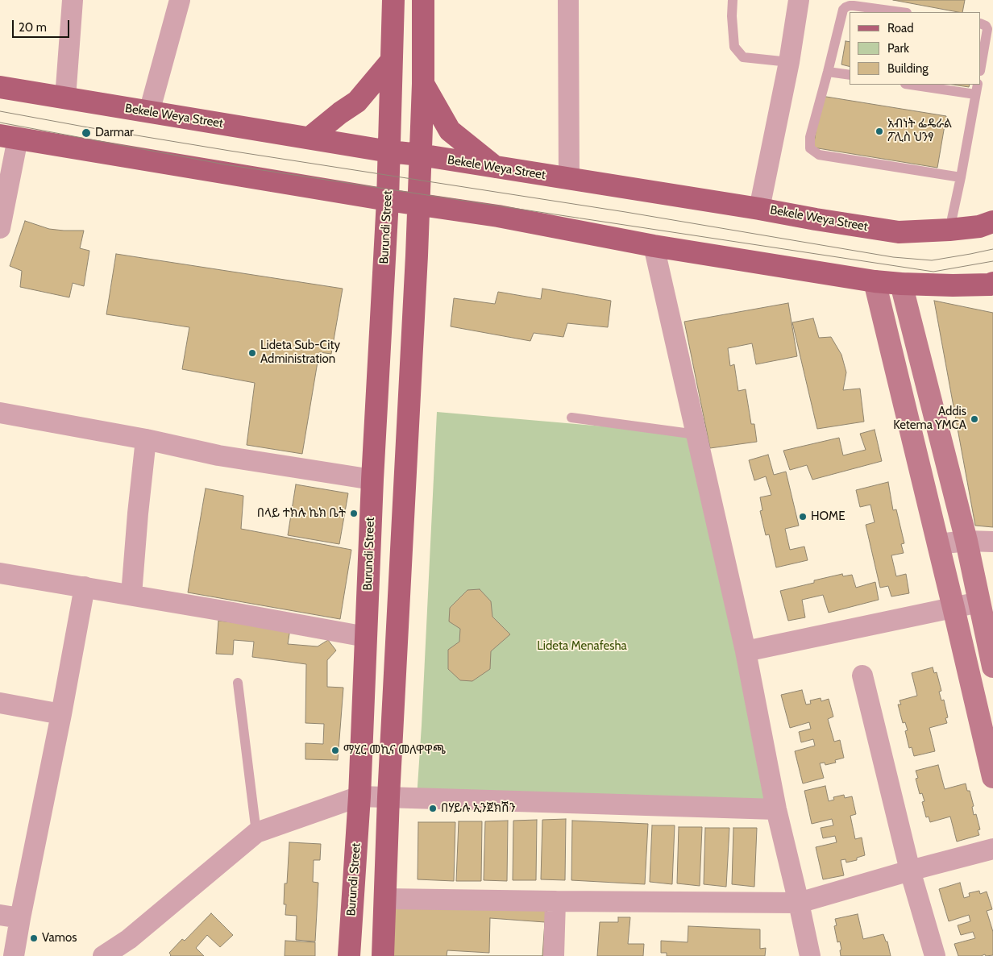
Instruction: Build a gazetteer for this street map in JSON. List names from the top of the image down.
{
  "streets": {
    "main road": ["Bekele Weya Street", "Burundi Street"]
  },
  "crossings": [
    ["Bekele Weya Street", "Burundi Street"]
  ],
  "parks": ["Lideta Menafesha"],
  "places": [
    "አብነት ፌዴራል ፖሊስ ህንፃ",
    "Darmar",
    "Lideta Sub-City Administration",
    "Addis Ketema YMCA",
    "በላይ ተክሉ ኬክ ቤት",
    "HOME",
    "ማሂር መኪና መለዋዋጫ",
    "በሃይሉ ኢንጀክሽን",
    "Vamos"
  ],
  "legend": ["Road", "Park", "Building"],
  "scale_bar": "20 m"
}
